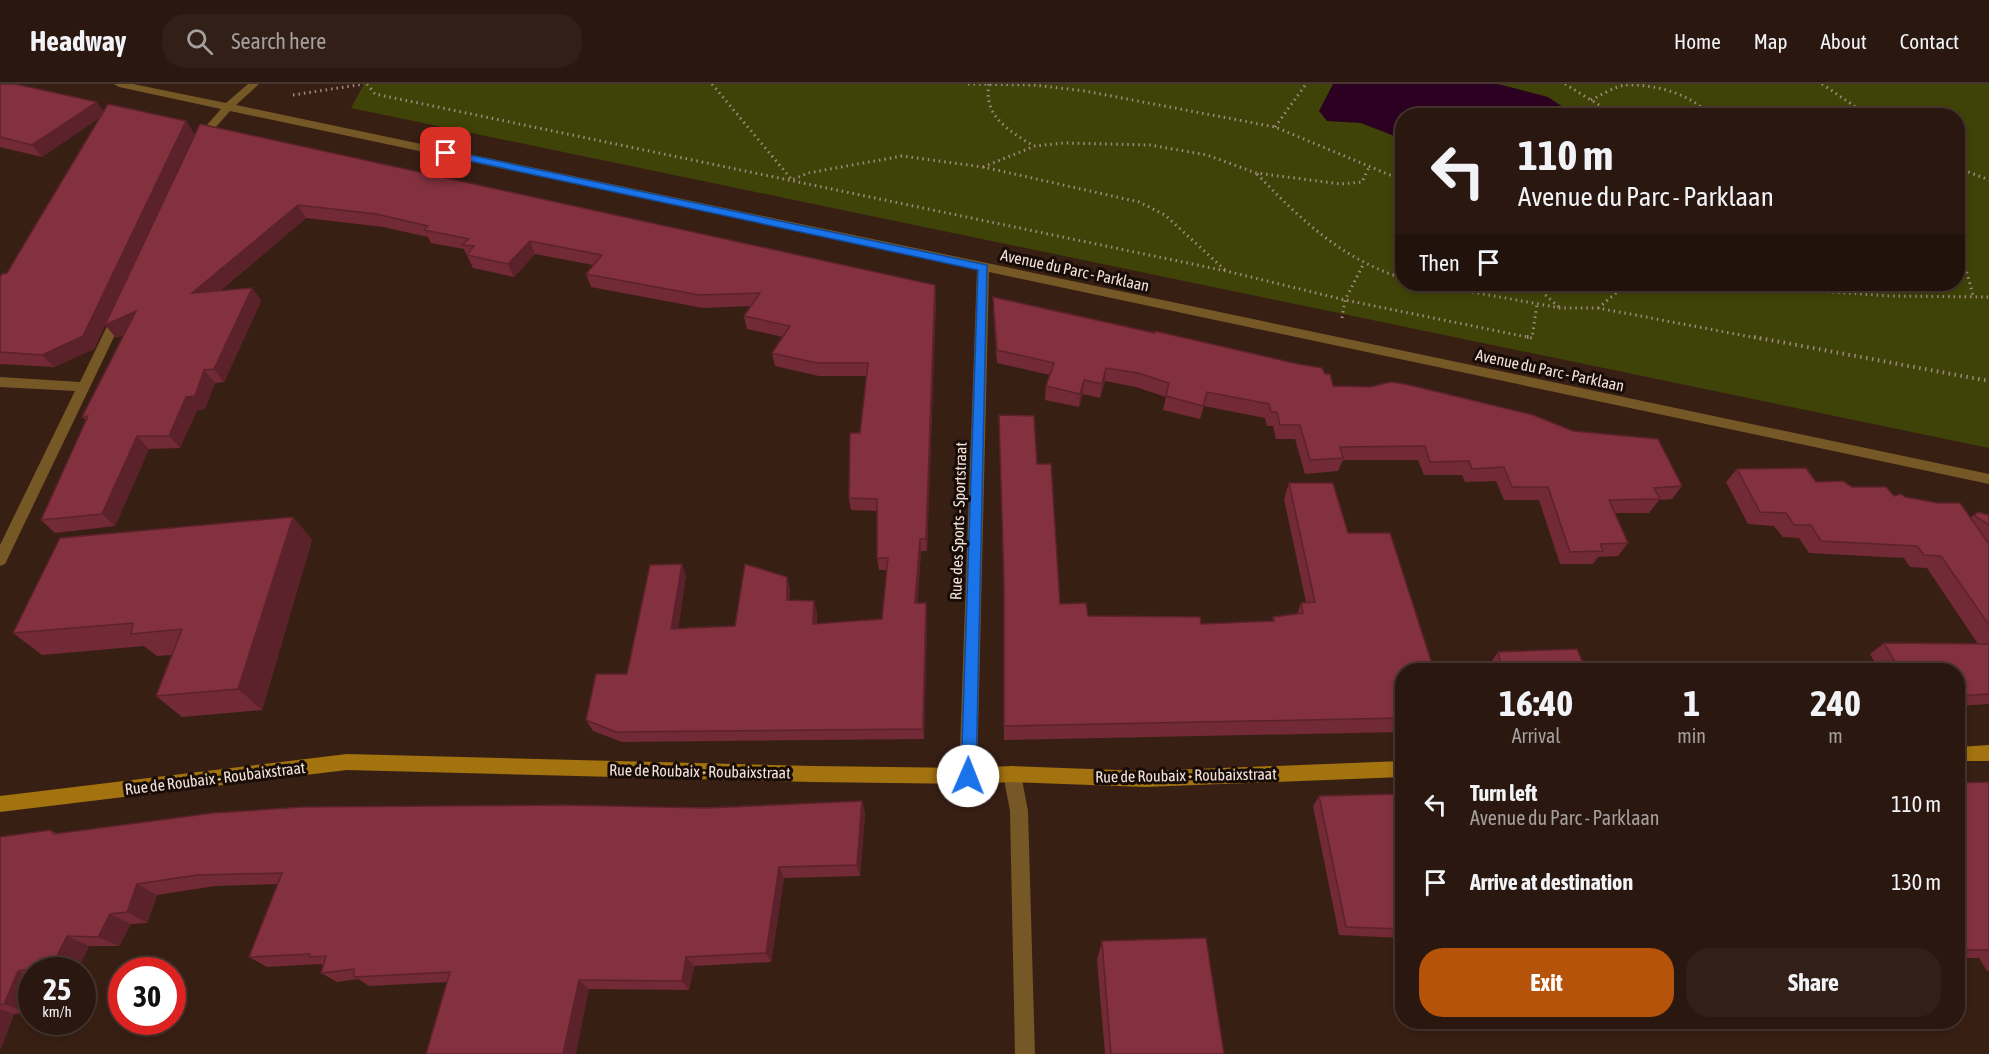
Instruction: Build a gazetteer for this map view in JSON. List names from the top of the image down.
{
  "streets": {
    "main road": ["Rue de Roubaix - Roubaixstraat"],
    "street": ["Avenue du Parc - Parklaan", "Rue des Sports - Sportstraat"]
  },
  "crossings": [
    ["Avenue du Parc - Parklaan", "Rue des Sports - Sportstraat"],
    ["Rue des Sports - Sportstraat", "Rue de Roubaix - Roubaixstraat"]
  ],
  "page": {
    "header": "Headway",
    "search": "Search here",
    "nav": [
      "Home",
      "Map",
      "About",
      "Contact"
    ],
    "turn": ["110 m", "Avenue du Parc - Parklaan"],
    "then": "Then",
    "eta": [
      "16:40",
      "Arrival",
      "1",
      "min",
      "240",
      "m"
    ],
    "list": [
      {
        "name": "Turn left",
        "note": "Avenue du Parc - Parklaan",
        "value": "110 m"
      },
      {
        "name": "Arrive at destination",
        "value": "130 m"
      }
    ],
    "buttons": ["Exit", "Share"],
    "speed": "25 km/h",
    "limit": "30"
  }
}
